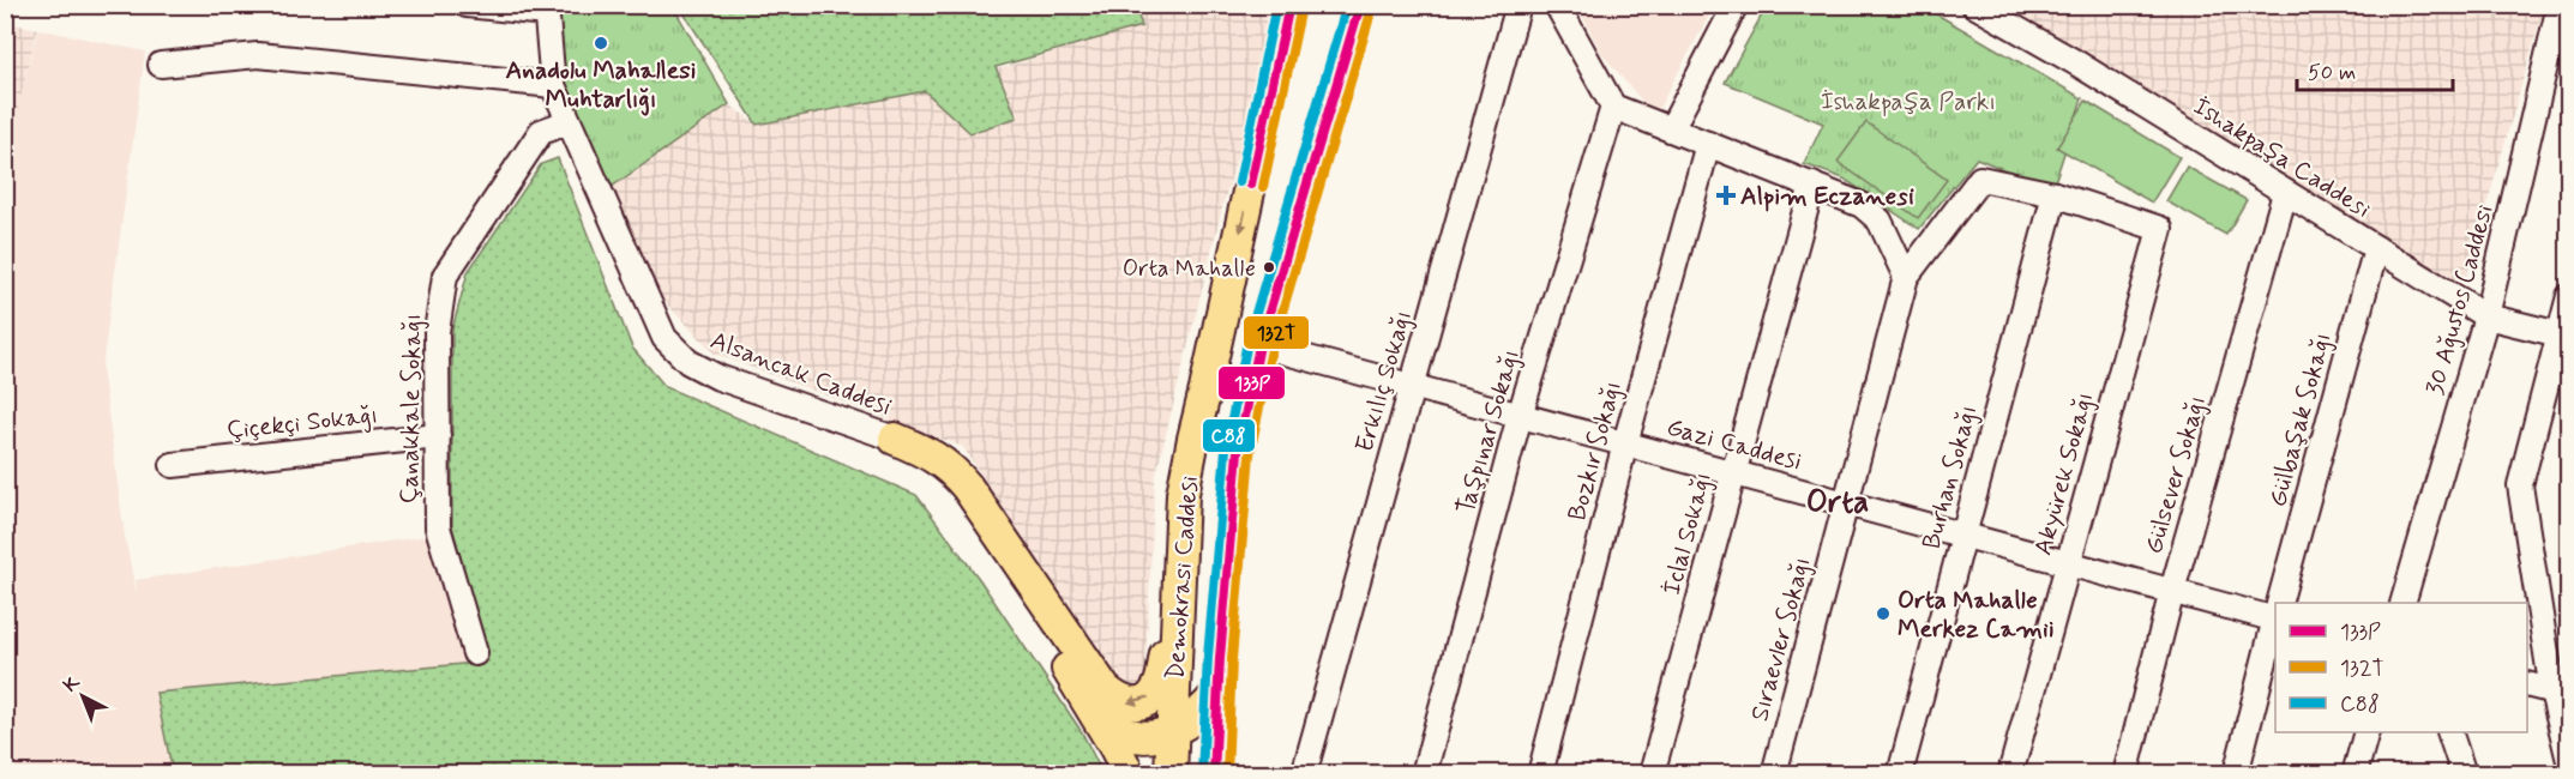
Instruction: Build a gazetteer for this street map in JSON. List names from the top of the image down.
{
  "streets": {
    "main road": ["Demokrasi Caddesi"],
    "street": [
      "İshakpaşa Caddesi",
      "30 Ağustos Caddesi",
      "Alsancak Caddesi",
      "Erkılıç Sokağı",
      "Çanakkale Sokağı",
      "Gülbaşak Sokağı",
      "Çiçekçi Sokağı",
      "Taşpınar Sokağı",
      "Gazi Caddesi",
      "Bozkır Sokağı",
      "Akyürek Sokağı",
      "Gülsever Sokağı",
      "Burhan Sokağı",
      "İclal Sokağı",
      "Sıraevler Sokağı"
    ]
  },
  "crossings": [
    ["İshakpaşa Caddesi", "30 Ağustos Caddesi"],
    ["İshakpaşa Caddesi", "Gülbaşak Sokağı"],
    ["İshakpaşa Caddesi", "Gülsever Sokağı"],
    ["Alsancak Caddesi", "Çanakkale Sokağı"],
    ["Erkılıç Sokağı", "Gazi Caddesi"],
    ["Çanakkale Sokağı", "Çiçekçi Sokağı"],
    ["Taşpınar Sokağı", "Gazi Caddesi"],
    ["Gazi Caddesi", "Bozkır Sokağı"],
    ["Gazi Caddesi", "Akyürek Sokağı"],
    ["Gazi Caddesi", "Gülsever Sokağı"],
    ["Gazi Caddesi", "Burhan Sokağı"],
    ["Gazi Caddesi", "İclal Sokağı"],
    ["Gazi Caddesi", "Demokrasi Caddesi"],
    ["Gazi Caddesi", "Sıraevler Sokağı"],
    ["Akyürek Sokağı", "Sıraevler Sokağı"],
    ["Burhan Sokağı", "Sıraevler Sokağı"]
  ],
  "districts": ["Orta"],
  "parks": ["İshakpaşa Parkı"],
  "places": {
    "other": ["Anadolu Mahallesi Muhtarlığı", "Orta Mahalle", "Orta Mahalle Merkez Camii"],
    "health": ["Alpim Eczanesi"]
  },
  "lines": ["transit line 133P", "transit line C88", "transit line 132T"],
  "legend": ["133P", "132T", "C88"],
  "scale_bar": "50 m",
  "north": "top left"
}
